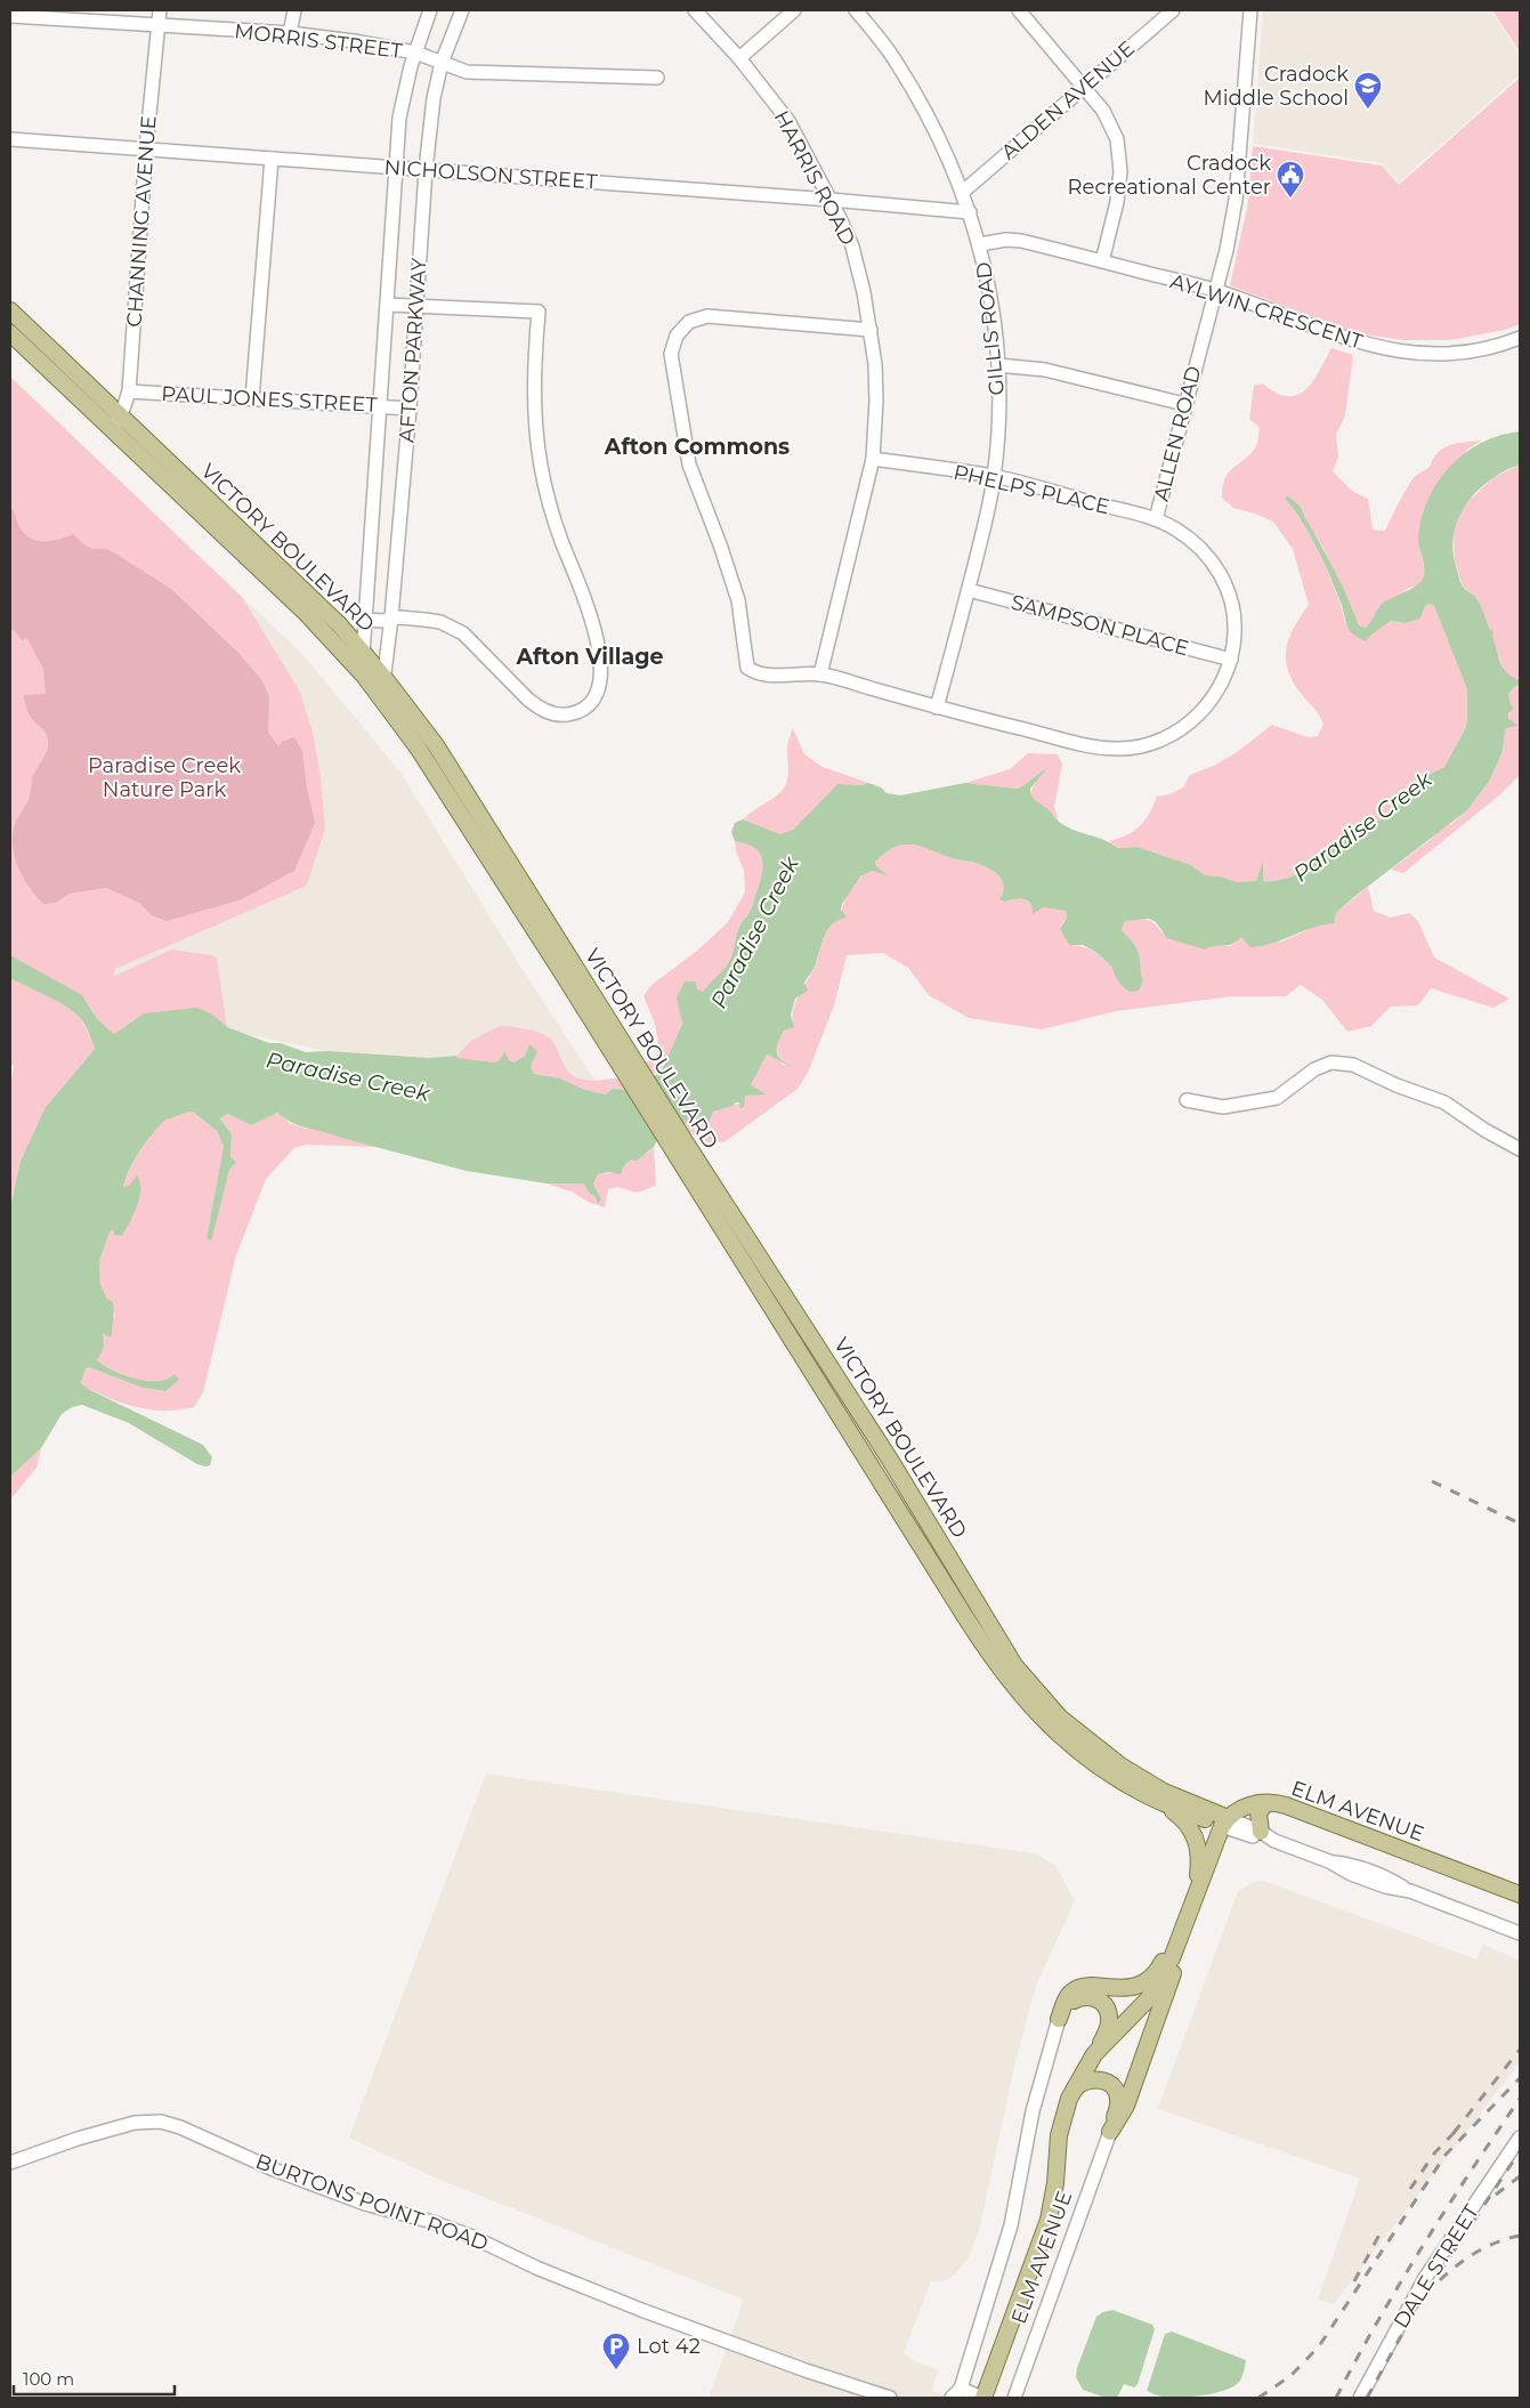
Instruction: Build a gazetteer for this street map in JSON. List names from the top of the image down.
{
  "streets": {
    "main road": ["VICTORY BOULEVARD", "ELM AVENUE"],
    "street": [
      "MORRIS STREET",
      "ALDEN AVENUE",
      "NICHOLSON STREET",
      "HARRIS ROAD",
      "CHANNING AVENUE",
      "AYLWIN CRESCENT",
      "GILLIS ROAD",
      "AFTON PARKWAY",
      "PAUL JONES STREET",
      "ALLEN ROAD",
      "PHELPS PLACE",
      "SAMPSON PLACE",
      "BURTONS POINT ROAD",
      "DALE STREET"
    ]
  },
  "crossings": [
    ["MORRIS STREET", "CHANNING AVENUE"],
    ["MORRIS STREET", "AFTON PARKWAY"],
    ["ALDEN AVENUE", "GILLIS ROAD"],
    ["NICHOLSON STREET", "HARRIS ROAD"],
    ["NICHOLSON STREET", "CHANNING AVENUE"],
    ["NICHOLSON STREET", "GILLIS ROAD"],
    ["NICHOLSON STREET", "AFTON PARKWAY"],
    ["HARRIS ROAD", "ALLEN ROAD"],
    ["HARRIS ROAD", "PHELPS PLACE"],
    ["CHANNING AVENUE", "PAUL JONES STREET"],
    ["CHANNING AVENUE", "VICTORY BOULEVARD"],
    ["AYLWIN CRESCENT", "GILLIS ROAD"],
    ["AYLWIN CRESCENT", "ALLEN ROAD"],
    ["GILLIS ROAD", "ALLEN ROAD"],
    ["GILLIS ROAD", "PHELPS PLACE"],
    ["GILLIS ROAD", "SAMPSON PLACE"],
    ["AFTON PARKWAY", "PAUL JONES STREET"],
    ["AFTON PARKWAY", "VICTORY BOULEVARD"],
    ["ALLEN ROAD", "PHELPS PLACE"],
    ["ALLEN ROAD", "SAMPSON PLACE"],
    ["VICTORY BOULEVARD", "ELM AVENUE"]
  ],
  "districts": ["Afton Commons", "Afton Village"],
  "water": ["Paradise Creek"],
  "parks": ["Paradise Creek Nature Park"],
  "places": {
    "school or university": ["Cradock Middle School"],
    "public building": ["Cradock Recreational Center"],
    "parking": ["Lot 42"]
  },
  "scale_bar": "100 m"
}
